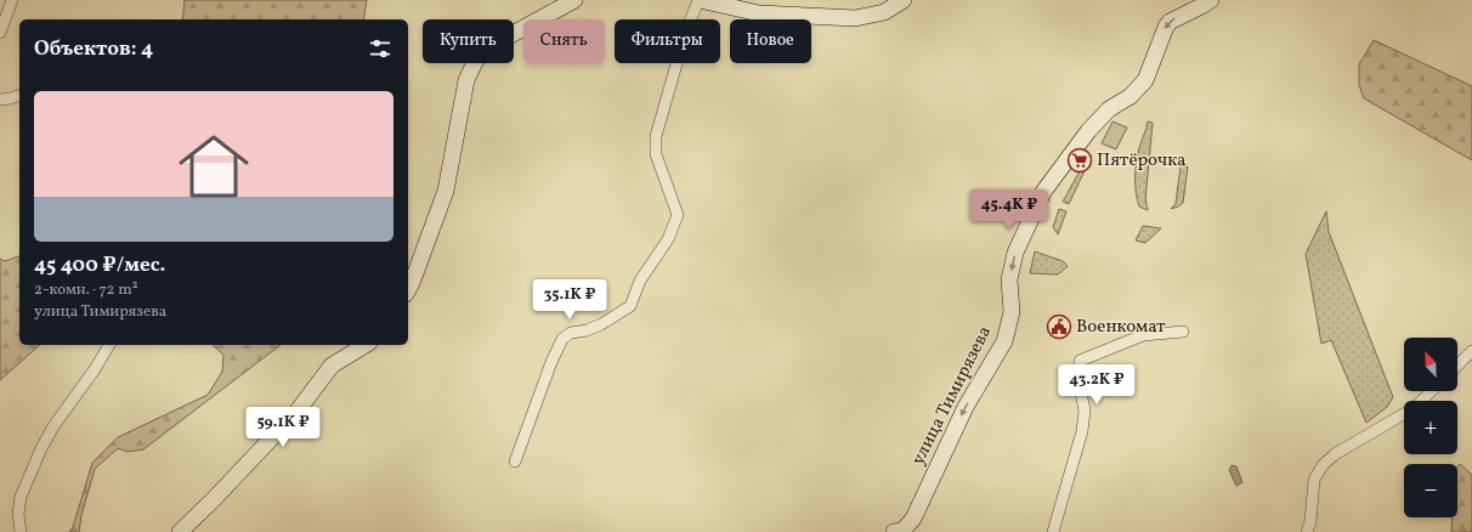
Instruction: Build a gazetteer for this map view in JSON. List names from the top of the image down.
{
  "streets": {
    "street": ["улица Тимирязева"]
  },
  "one_way": ["улица Тимирязева"],
  "places": {
    "supermarket": ["Пятёрочка"],
    "public building": ["Военкомат"]
  },
  "north": "top left",
  "page": {
    "chip": [
      "Купить",
      "Снять",
      "Фильтры",
      "Новое"
    ],
    "heading": "Объектов: 4",
    "list": [
      {
        "name": "45 400 ₽/мес.",
        "note": "2-комн. · 72 m² · улица Тимирязева"
      }
    ],
    "price": [
      "45.4K ₽",
      "35.1K ₽",
      "43.2K ₽",
      "59.1K ₽"
    ],
    "map_buttons": ["+", "−"]
  }
}
